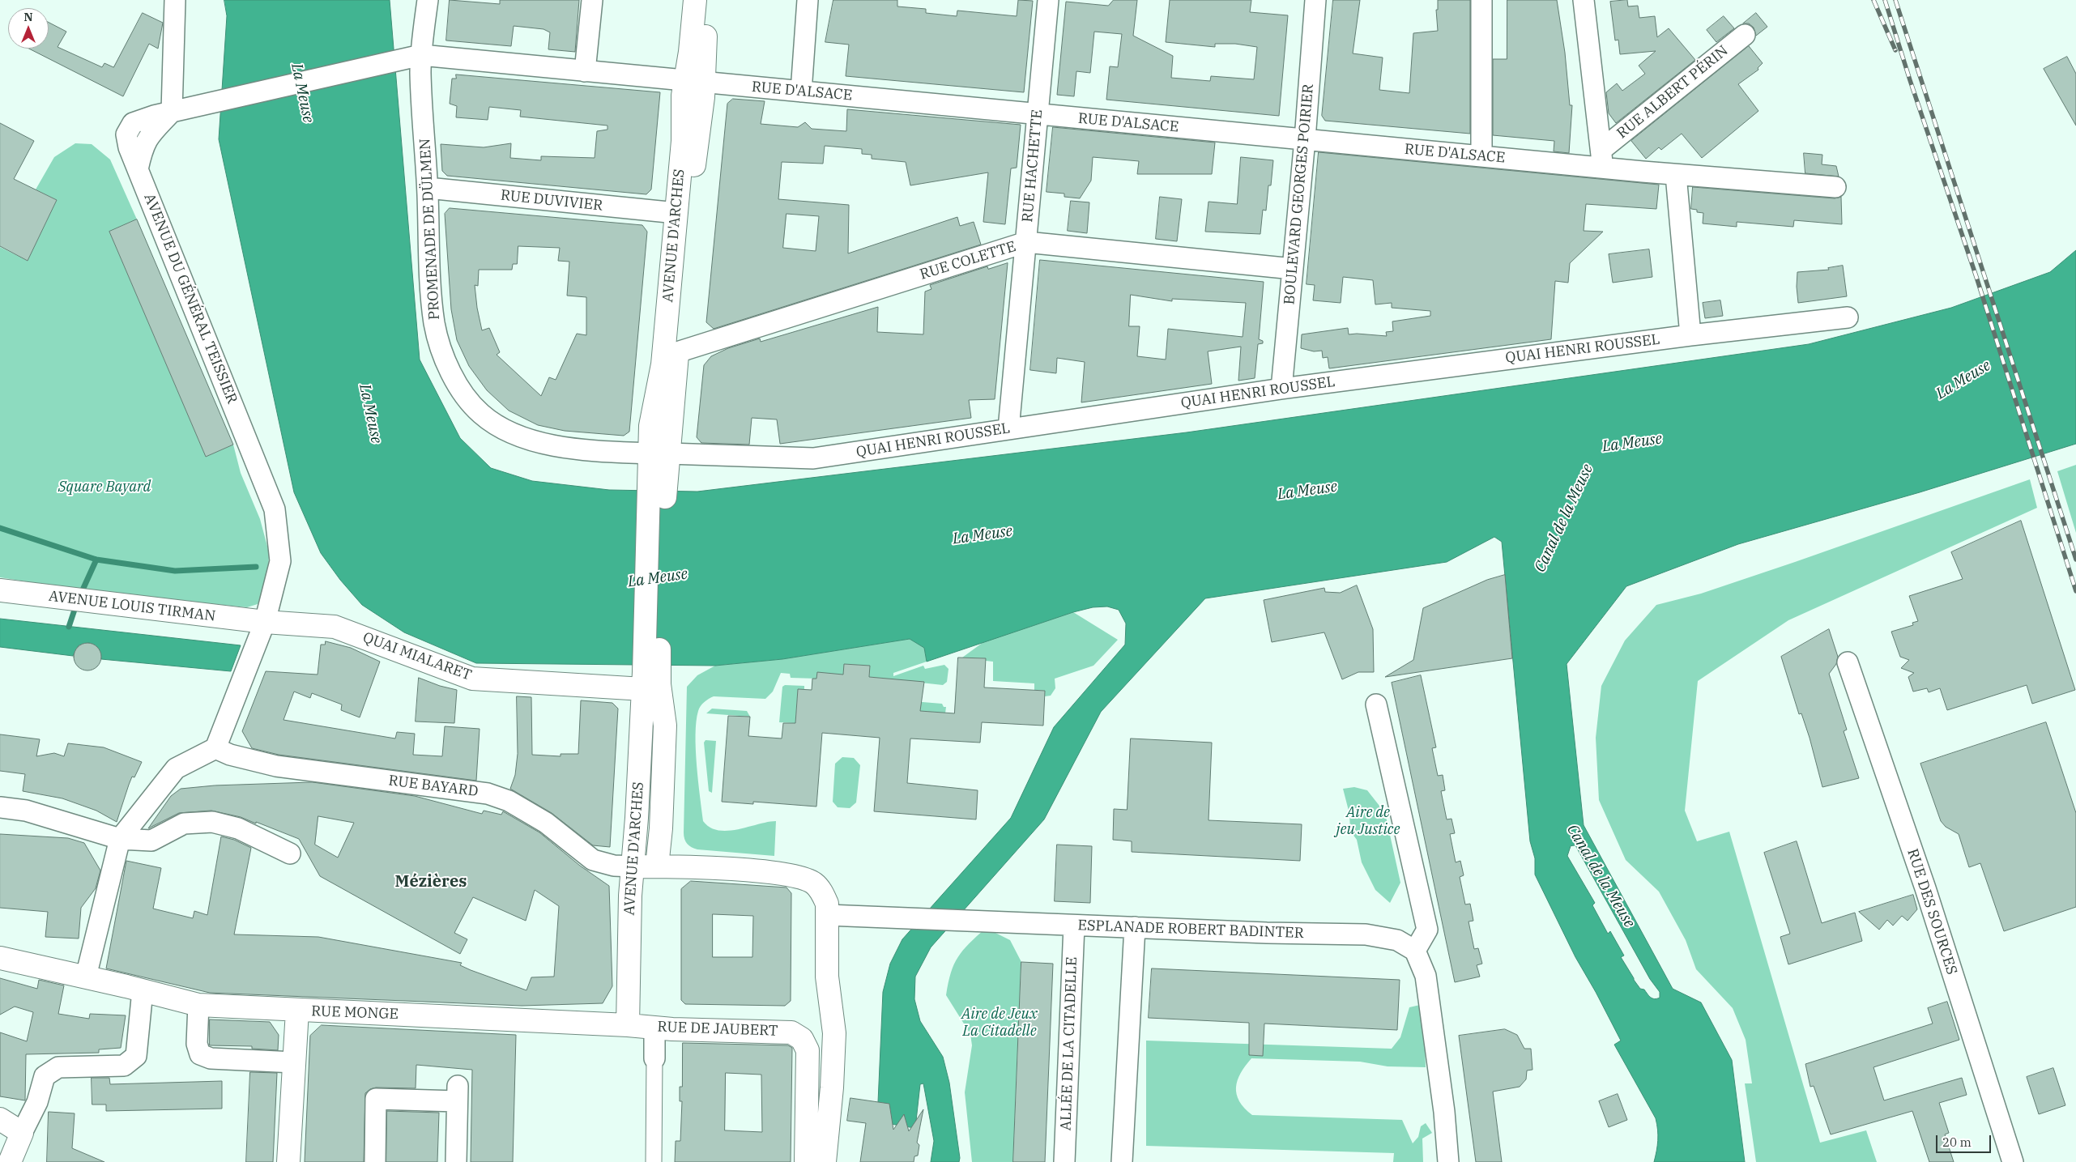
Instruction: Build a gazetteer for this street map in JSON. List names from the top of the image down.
{
  "streets": {
    "main road": [
      "AVENUE D'ARCHES",
      "AVENUE LOUIS TIRMAN",
      "QUAI MIALARET",
      "RUE MONGE",
      "RUE DE JAUBERT"
    ],
    "street": [
      "RUE D'ALSACE",
      "RUE ALBERT PÉRIN",
      "RUE HACHETTE",
      "BOULEVARD GEORGES POIRIER",
      "RUE DUVIVIER",
      "PROMENADE DE DÜLMEN",
      "RUE COLETTE",
      "AVENUE DU GÉNÉRAL TEISSIER",
      "QUAI HENRI ROUSSEL",
      "RUE BAYARD",
      "RUE DES SOURCES",
      "ESPLANADE ROBERT BADINTER",
      "ALLÉE DE LA CITADELLE"
    ]
  },
  "crossings": [
    ["RUE D'ALSACE", "RUE ALBERT PÉRIN"],
    ["RUE D'ALSACE", "RUE HACHETTE"],
    ["RUE D'ALSACE", "BOULEVARD GEORGES POIRIER"],
    ["RUE D'ALSACE", "PROMENADE DE DÜLMEN"],
    ["RUE D'ALSACE", "AVENUE D'ARCHES"],
    ["RUE HACHETTE", "RUE COLETTE"],
    ["RUE HACHETTE", "QUAI HENRI ROUSSEL"],
    ["BOULEVARD GEORGES POIRIER", "RUE COLETTE"],
    ["BOULEVARD GEORGES POIRIER", "QUAI HENRI ROUSSEL"],
    ["RUE DUVIVIER", "PROMENADE DE DÜLMEN"],
    ["RUE DUVIVIER", "AVENUE D'ARCHES"],
    ["PROMENADE DE DÜLMEN", "AVENUE D'ARCHES"],
    ["PROMENADE DE DÜLMEN", "QUAI HENRI ROUSSEL"],
    ["AVENUE D'ARCHES", "RUE COLETTE"],
    ["AVENUE D'ARCHES", "QUAI HENRI ROUSSEL"],
    ["AVENUE D'ARCHES", "QUAI MIALARET"],
    ["AVENUE D'ARCHES", "RUE BAYARD"],
    ["AVENUE D'ARCHES", "RUE MONGE"],
    ["AVENUE D'ARCHES", "RUE DE JAUBERT"],
    ["AVENUE DU GÉNÉRAL TEISSIER", "AVENUE LOUIS TIRMAN"],
    ["AVENUE DU GÉNÉRAL TEISSIER", "QUAI MIALARET"],
    ["AVENUE DU GÉNÉRAL TEISSIER", "RUE BAYARD"],
    ["AVENUE LOUIS TIRMAN", "QUAI MIALARET"],
    ["ESPLANADE ROBERT BADINTER", "ALLÉE DE LA CITADELLE"],
    ["RUE MONGE", "RUE DE JAUBERT"]
  ],
  "districts": ["Mézières"],
  "water": ["La Meuse", "Canal de la Meuse"],
  "parks": ["Square Bayard", "Aire de jeu Justice", "Aire de Jeux La Citadelle"],
  "scale_bar": "20 m",
  "north": "top"
}
